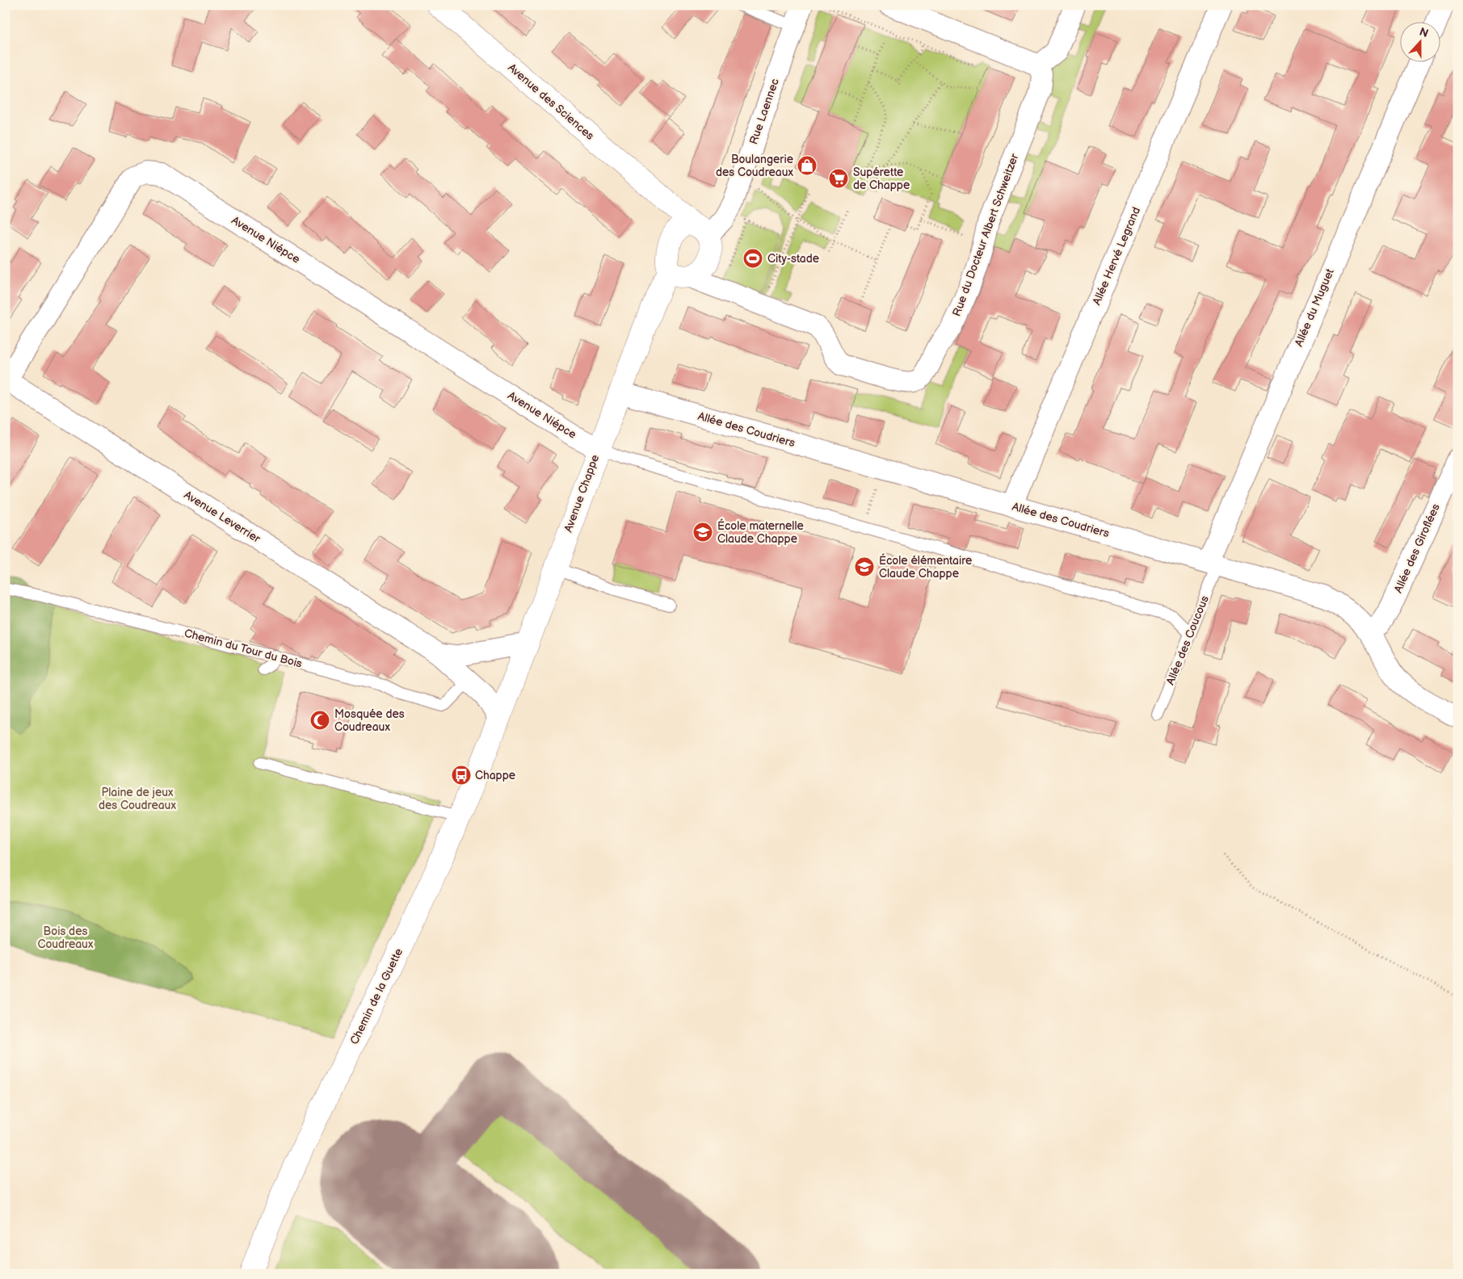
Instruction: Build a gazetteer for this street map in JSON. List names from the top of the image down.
{
  "streets": {
    "street": [
      "Avenue des Sciences",
      "Rue Laennec",
      "Rue du Docteur Albert Schweitzer",
      "Avenue Niépce",
      "Allée Hervé Legrand",
      "Allée du Muguet",
      "Allée des Coudriers",
      "Avenue Chappe",
      "Avenue Leverrier",
      "Allée des Giroflées",
      "Chemin de la Guette"
    ],
    "lane": ["Allée des Coucous", "Chemin du Tour du Bois"]
  },
  "crossings": [
    ["Avenue des Sciences", "Rue Laennec"],
    ["Avenue des Sciences", "Rue du Docteur Albert Schweitzer"],
    ["Avenue des Sciences", "Avenue Chappe"],
    ["Rue du Docteur Albert Schweitzer", "Avenue Chappe"],
    ["Avenue Niépce", "Avenue Chappe"],
    ["Avenue Niépce", "Avenue Leverrier"],
    ["Allée Hervé Legrand", "Allée des Coudriers"],
    ["Allée du Muguet", "Allée des Coudriers"],
    ["Allée du Muguet", "Allée des Coucous"],
    ["Allée des Coudriers", "Avenue Chappe"],
    ["Allée des Coudriers", "Allée des Giroflées"],
    ["Allée des Coudriers", "Allée des Coucous"],
    ["Avenue Chappe", "Avenue Leverrier"],
    ["Avenue Chappe", "Chemin de la Guette"],
    ["Avenue Leverrier", "Chemin du Tour du Bois"],
    ["Avenue Leverrier", "Chemin de la Guette"]
  ],
  "parks": ["Plaine de jeux des Coudreaux", "Bois des Coudreaux"],
  "places": {
    "shop": ["Boulangerie des Coudreaux"],
    "supermarket": ["Supérette de Chappe"],
    "sports": ["City-stade"],
    "school or university": ["École maternelle Claude Chappe", "École élémentaire Claude Chappe"],
    "mosque": ["Mosquée des Coudreaux"],
    "bus stop": ["Chappe"]
  },
  "north": "top"
}
